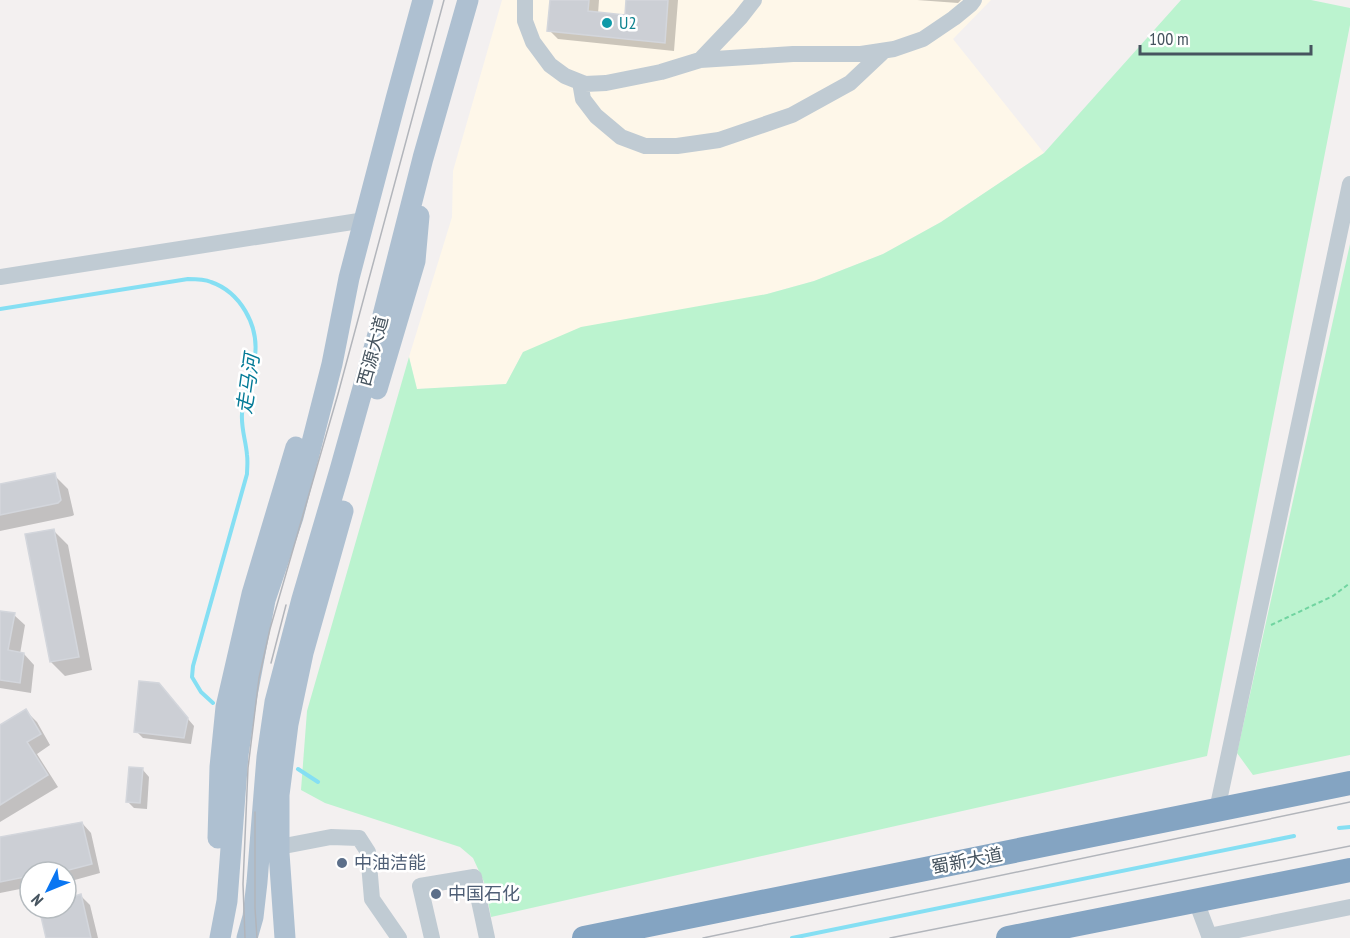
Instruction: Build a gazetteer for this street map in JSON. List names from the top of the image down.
{
  "streets": {
    "highway": ["蜀新大道"],
    "main road": ["西源大道"]
  },
  "water": ["走马河"],
  "places": ["U2", "中油洁能", "中国石化"],
  "scale_bar": "100 m",
  "north": "bottom left"
}
